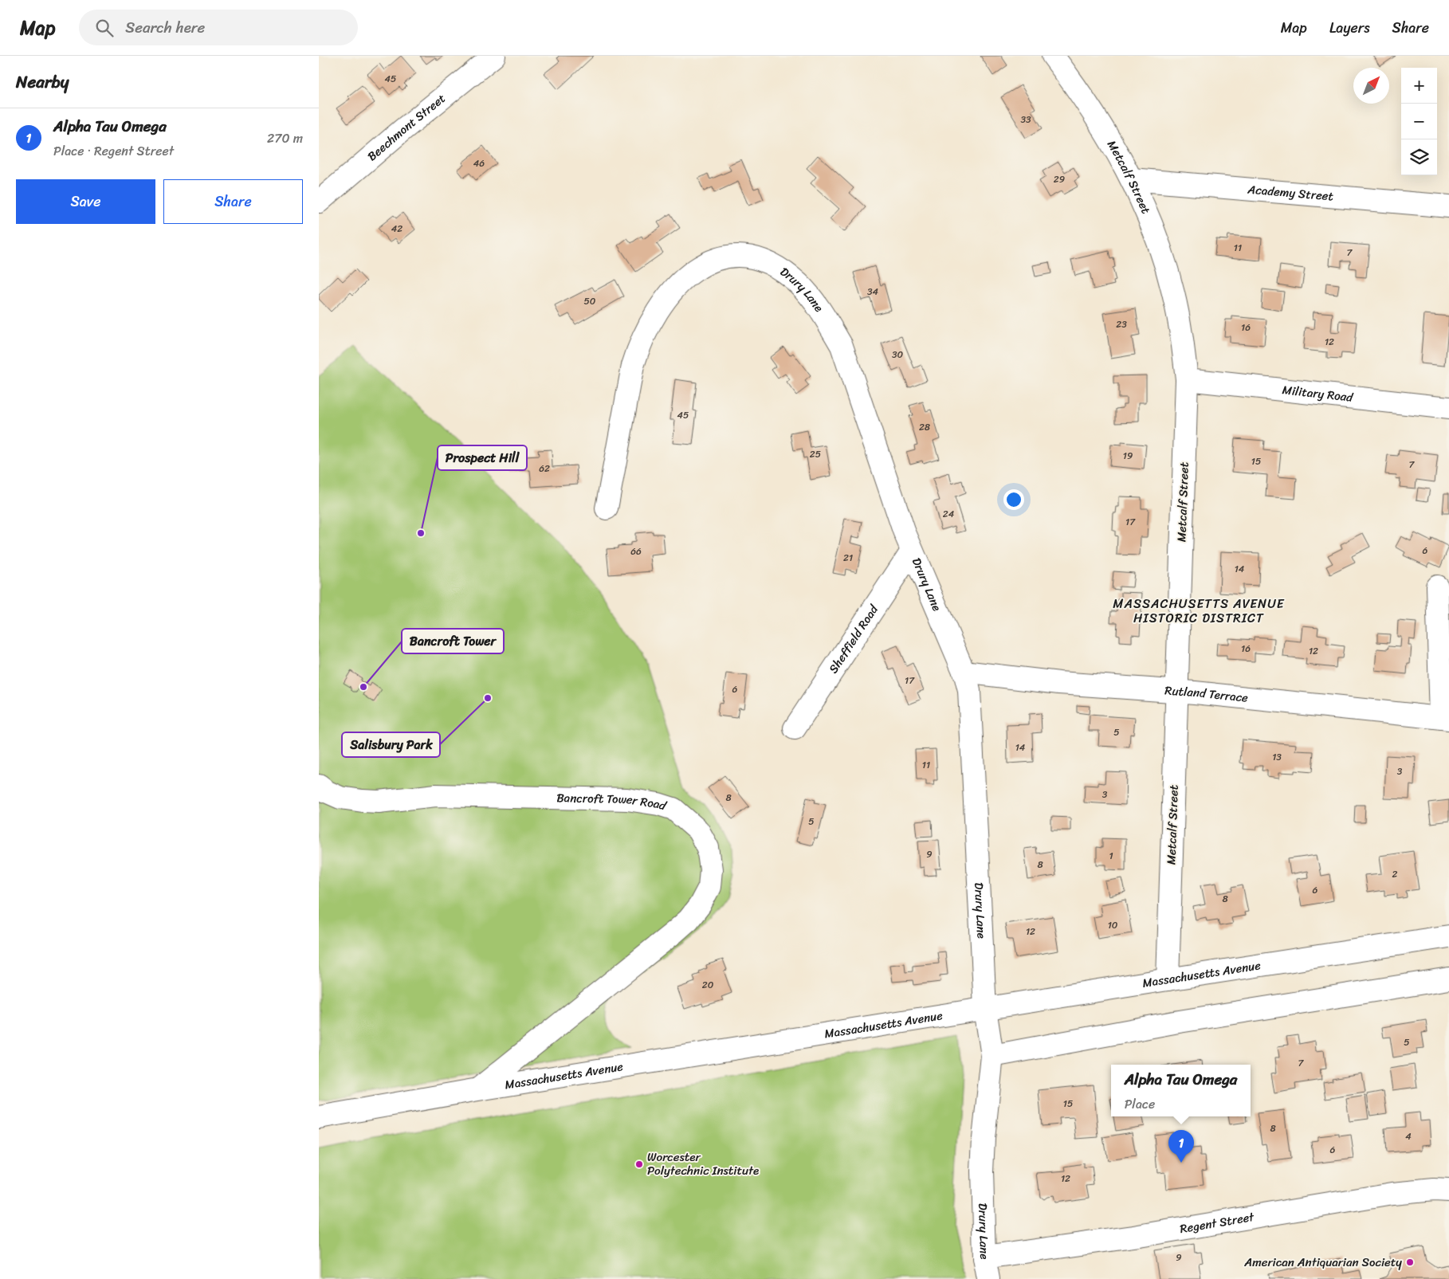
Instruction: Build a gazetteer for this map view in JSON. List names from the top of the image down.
{
  "streets": {
    "street": [
      "Beechmont Street",
      "Metcalf Street",
      "Academy Street",
      "Drury Lane",
      "Military Road",
      "Sheffield Road",
      "Rutland Terrace",
      "Bancroft Tower Road",
      "Massachusetts Avenue",
      "Regent Street"
    ]
  },
  "crossings": [
    ["Metcalf Street", "Academy Street"],
    ["Metcalf Street", "Military Road"],
    ["Metcalf Street", "Rutland Terrace"],
    ["Metcalf Street", "Massachusetts Avenue"],
    ["Drury Lane", "Sheffield Road"],
    ["Drury Lane", "Rutland Terrace"],
    ["Drury Lane", "Massachusetts Avenue"],
    ["Drury Lane", "Regent Street"],
    ["Bancroft Tower Road", "Massachusetts Avenue"]
  ],
  "districts": ["MASSACHUSETTS AVENUE HISTORIC DISTRICT"],
  "places": [
    "Prospect Hill",
    "Bancroft Tower",
    "Salisbury Park",
    "Worcester Polytechnic Institute",
    "American Antiquarian Society"
  ],
  "house_numbers": [
    "45",
    "33",
    "46",
    "29",
    "42",
    "11",
    "7",
    "34",
    "50",
    "23",
    "16",
    "12",
    "30",
    "45",
    "28",
    "25",
    "19",
    "15",
    "7",
    "62",
    "24",
    "17",
    "6",
    "66",
    "21",
    "14",
    "16",
    "12",
    "17",
    "6",
    "5",
    "14",
    "13",
    "11",
    "3",
    "3",
    "8",
    "5",
    "9",
    "1",
    "8",
    "2",
    "6",
    "8",
    "10",
    "12",
    "20",
    "5",
    "7",
    "15",
    "8",
    "4",
    "6",
    "12",
    "9"
  ],
  "north": "top right",
  "page": {
    "header": "Map",
    "search": "Search here",
    "nav": ["Map", "Layers", "Share"],
    "heading": "Nearby",
    "map_buttons": ["+", "−"],
    "list": [
      {
        "mark": "1",
        "name": "Alpha Tau Omega",
        "note": "Place · Regent Street",
        "value": "270 m"
      }
    ],
    "buttons": ["Save", "Share"],
    "popup": ["Alpha Tau Omega", "Place"],
    "pins": "1"
  }
}
